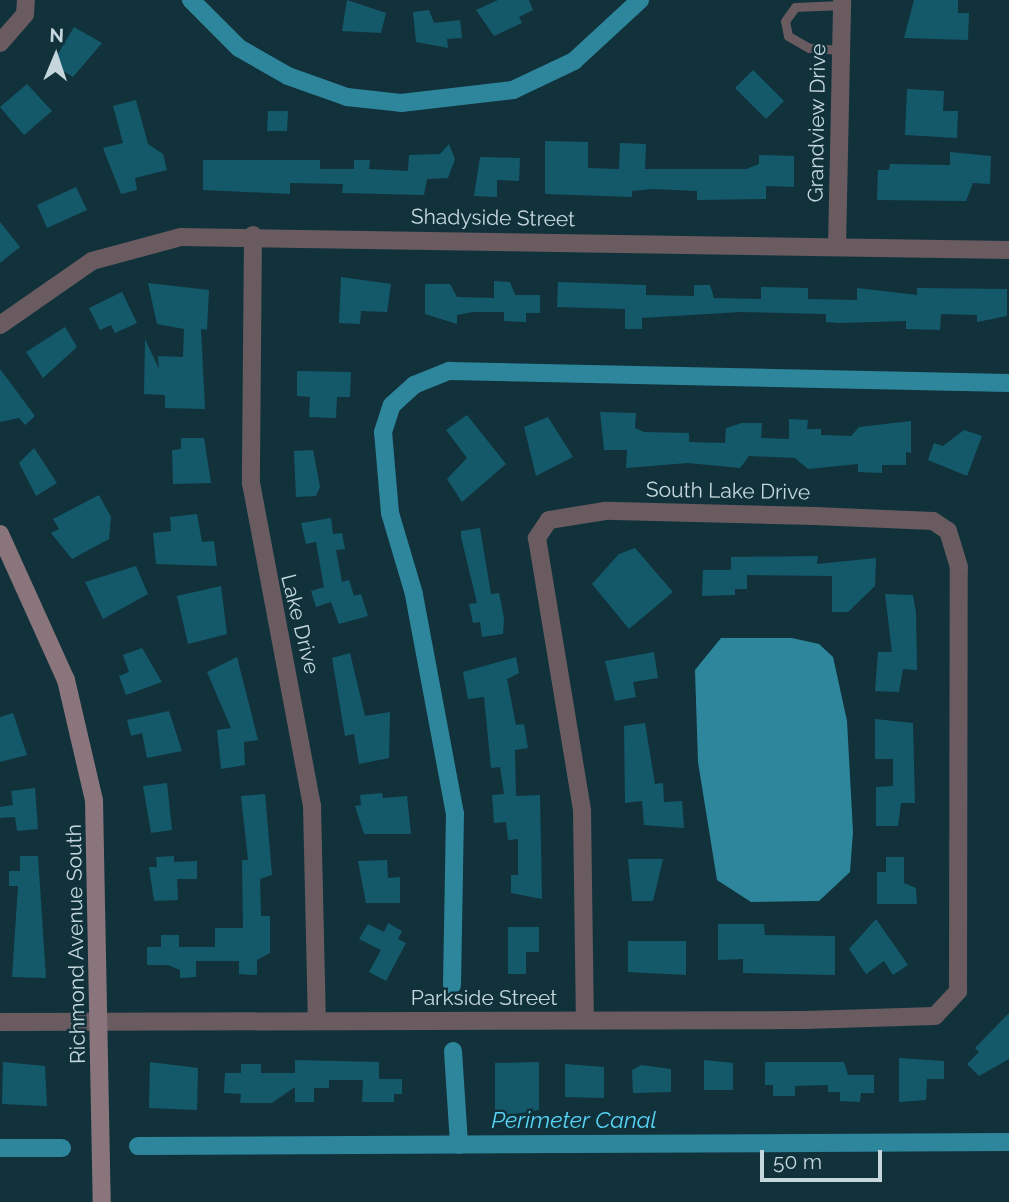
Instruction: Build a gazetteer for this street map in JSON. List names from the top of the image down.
{
  "streets": {
    "street": [
      "Grandview Drive",
      "Shadyside Street",
      "South Lake Drive",
      "Lake Drive",
      "Richmond Avenue South",
      "Parkside Street"
    ]
  },
  "crossings": [
    ["Grandview Drive", "Shadyside Street"],
    ["Shadyside Street", "Lake Drive"],
    ["South Lake Drive", "Parkside Street"],
    ["Lake Drive", "Parkside Street"],
    ["Richmond Avenue South", "Parkside Street"]
  ],
  "water": ["Perimeter Canal"],
  "scale_bar": "50 m",
  "north": "top"
}
